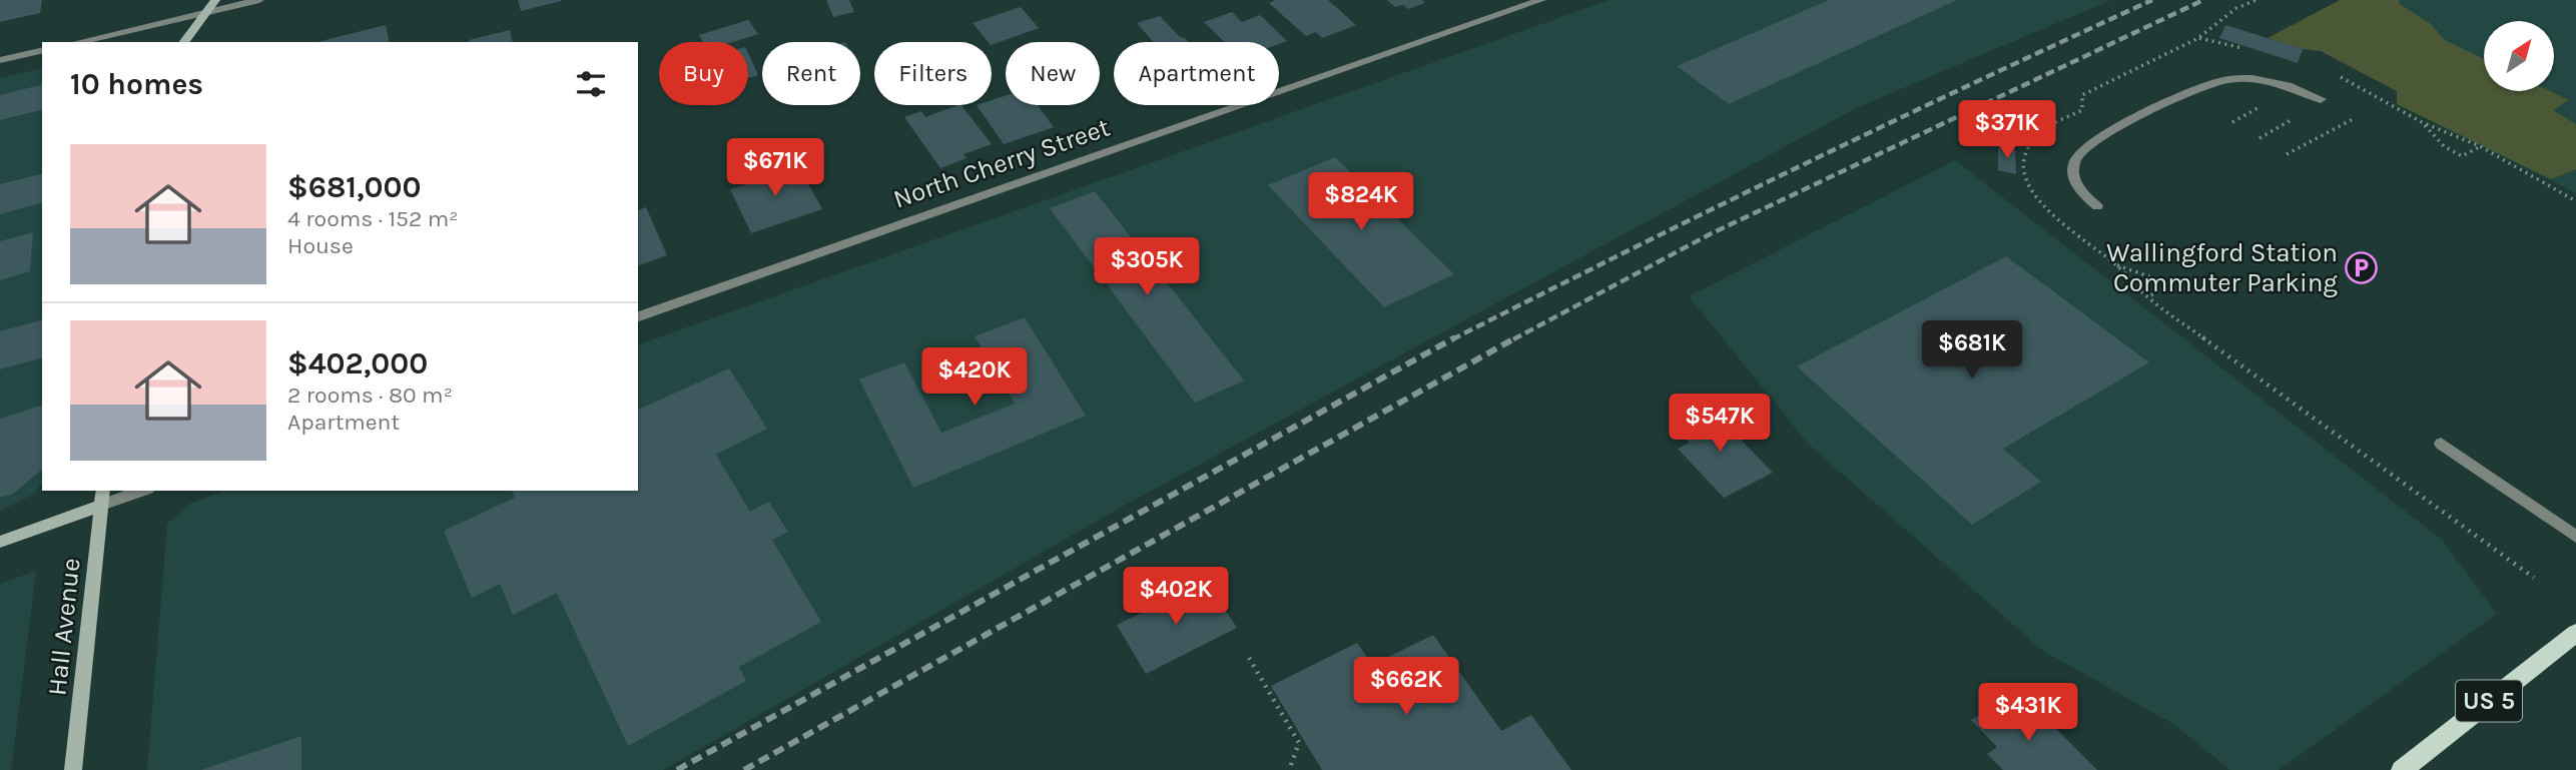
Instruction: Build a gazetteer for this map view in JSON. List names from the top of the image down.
{
  "streets": {
    "main road": ["Hall Avenue", "US 5"],
    "street": ["North Cherry Street"]
  },
  "places": {
    "parking": ["Wallingford Station Commuter Parking"]
  },
  "north": "top right",
  "page": {
    "chip": [
      "Buy",
      "Rent",
      "Filters",
      "New",
      "Apartment"
    ],
    "heading": "10 homes",
    "price": [
      "$371K",
      "$671K",
      "$824K",
      "$305K",
      "$681K",
      "$420K",
      "$547K",
      "$402K",
      "$662K",
      "$431K"
    ],
    "list": [
      {
        "name": "$681,000",
        "note": "4 rooms · 152 m² · House"
      },
      {
        "name": "$402,000",
        "note": "2 rooms · 80 m² · Apartment"
      }
    ]
  }
}
